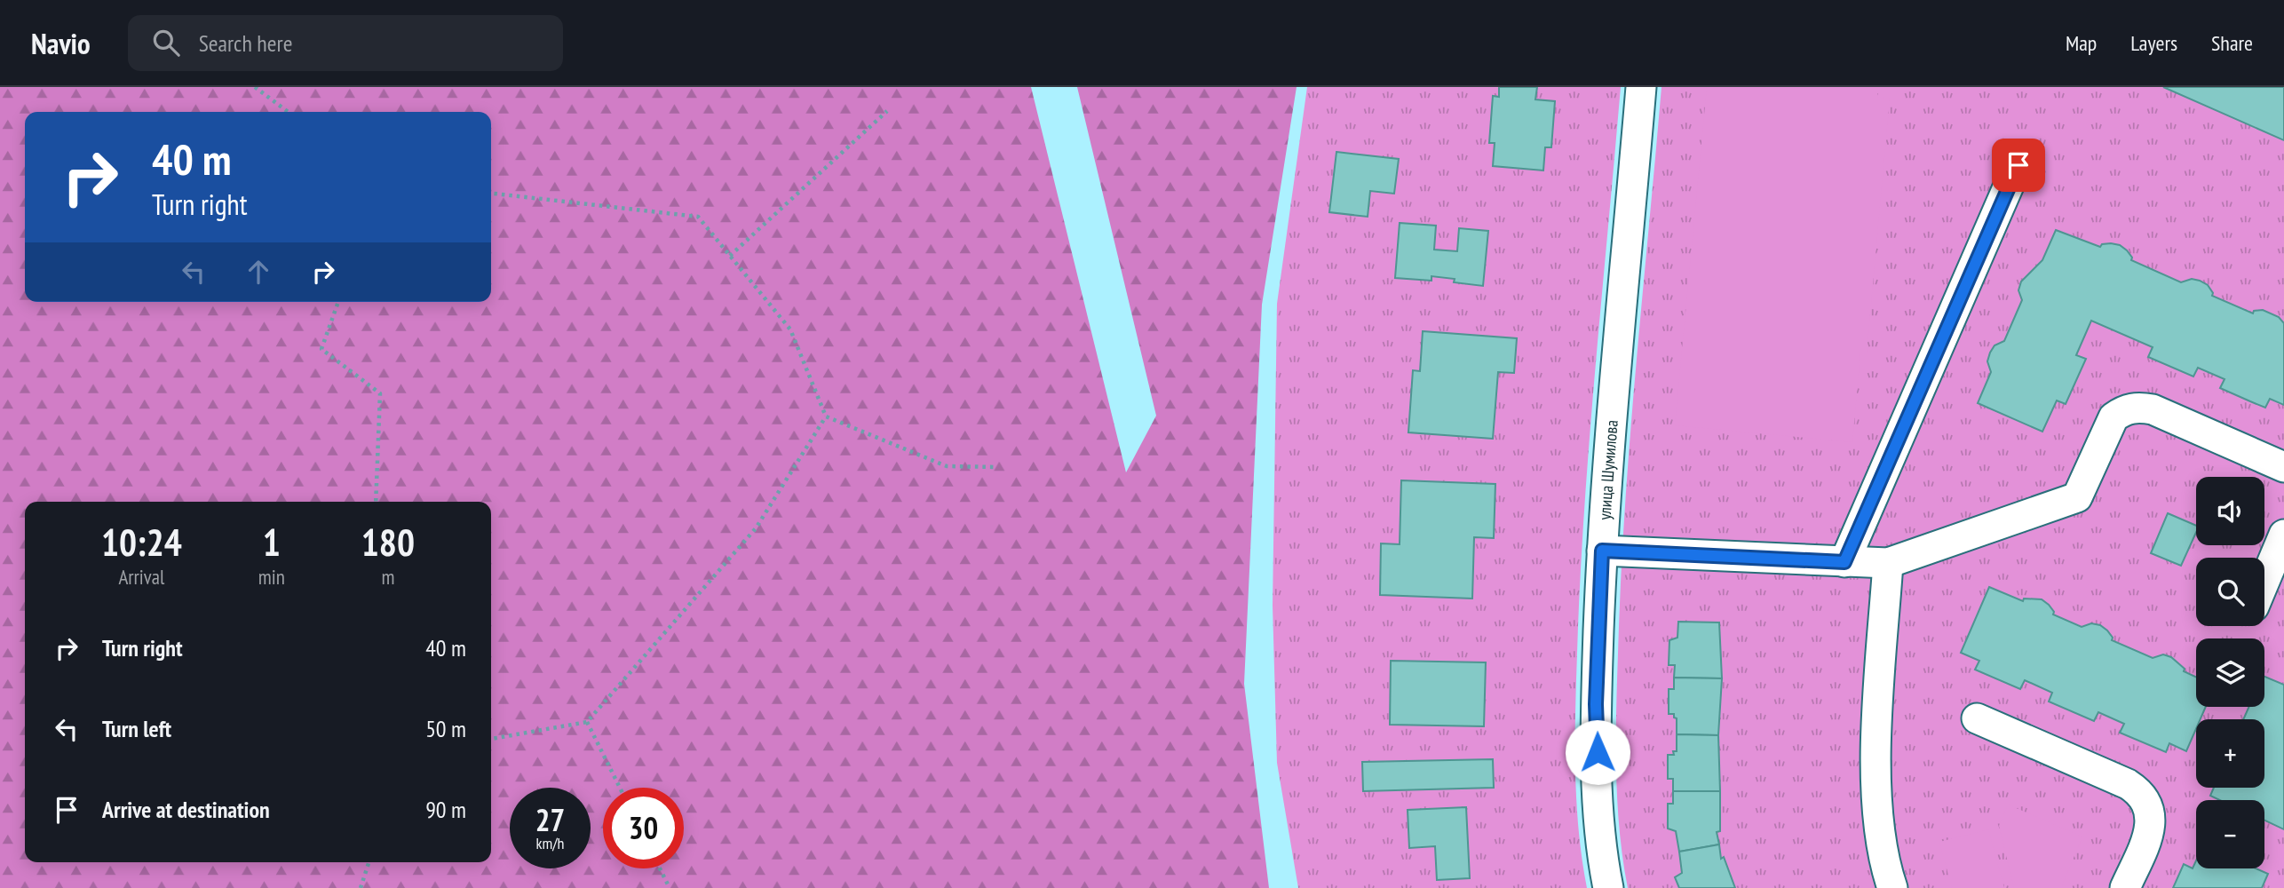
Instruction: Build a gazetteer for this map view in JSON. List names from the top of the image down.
{
  "streets": {
    "street": ["улица Шумилова"]
  },
  "page": {
    "header": "Navio",
    "search": "Search here",
    "nav": ["Map", "Layers", "Share"],
    "turn": ["40 m", "Turn right"],
    "map_buttons": ["+", "−"],
    "eta": [
      "10:24",
      "Arrival",
      "1",
      "min",
      "180",
      "m"
    ],
    "list": [
      {
        "name": "Turn right",
        "value": "40 m"
      },
      {
        "name": "Turn left",
        "value": "50 m"
      },
      {
        "name": "Arrive at destination",
        "value": "90 m"
      }
    ],
    "speed": "27 km/h",
    "limit": "30"
  }
}
